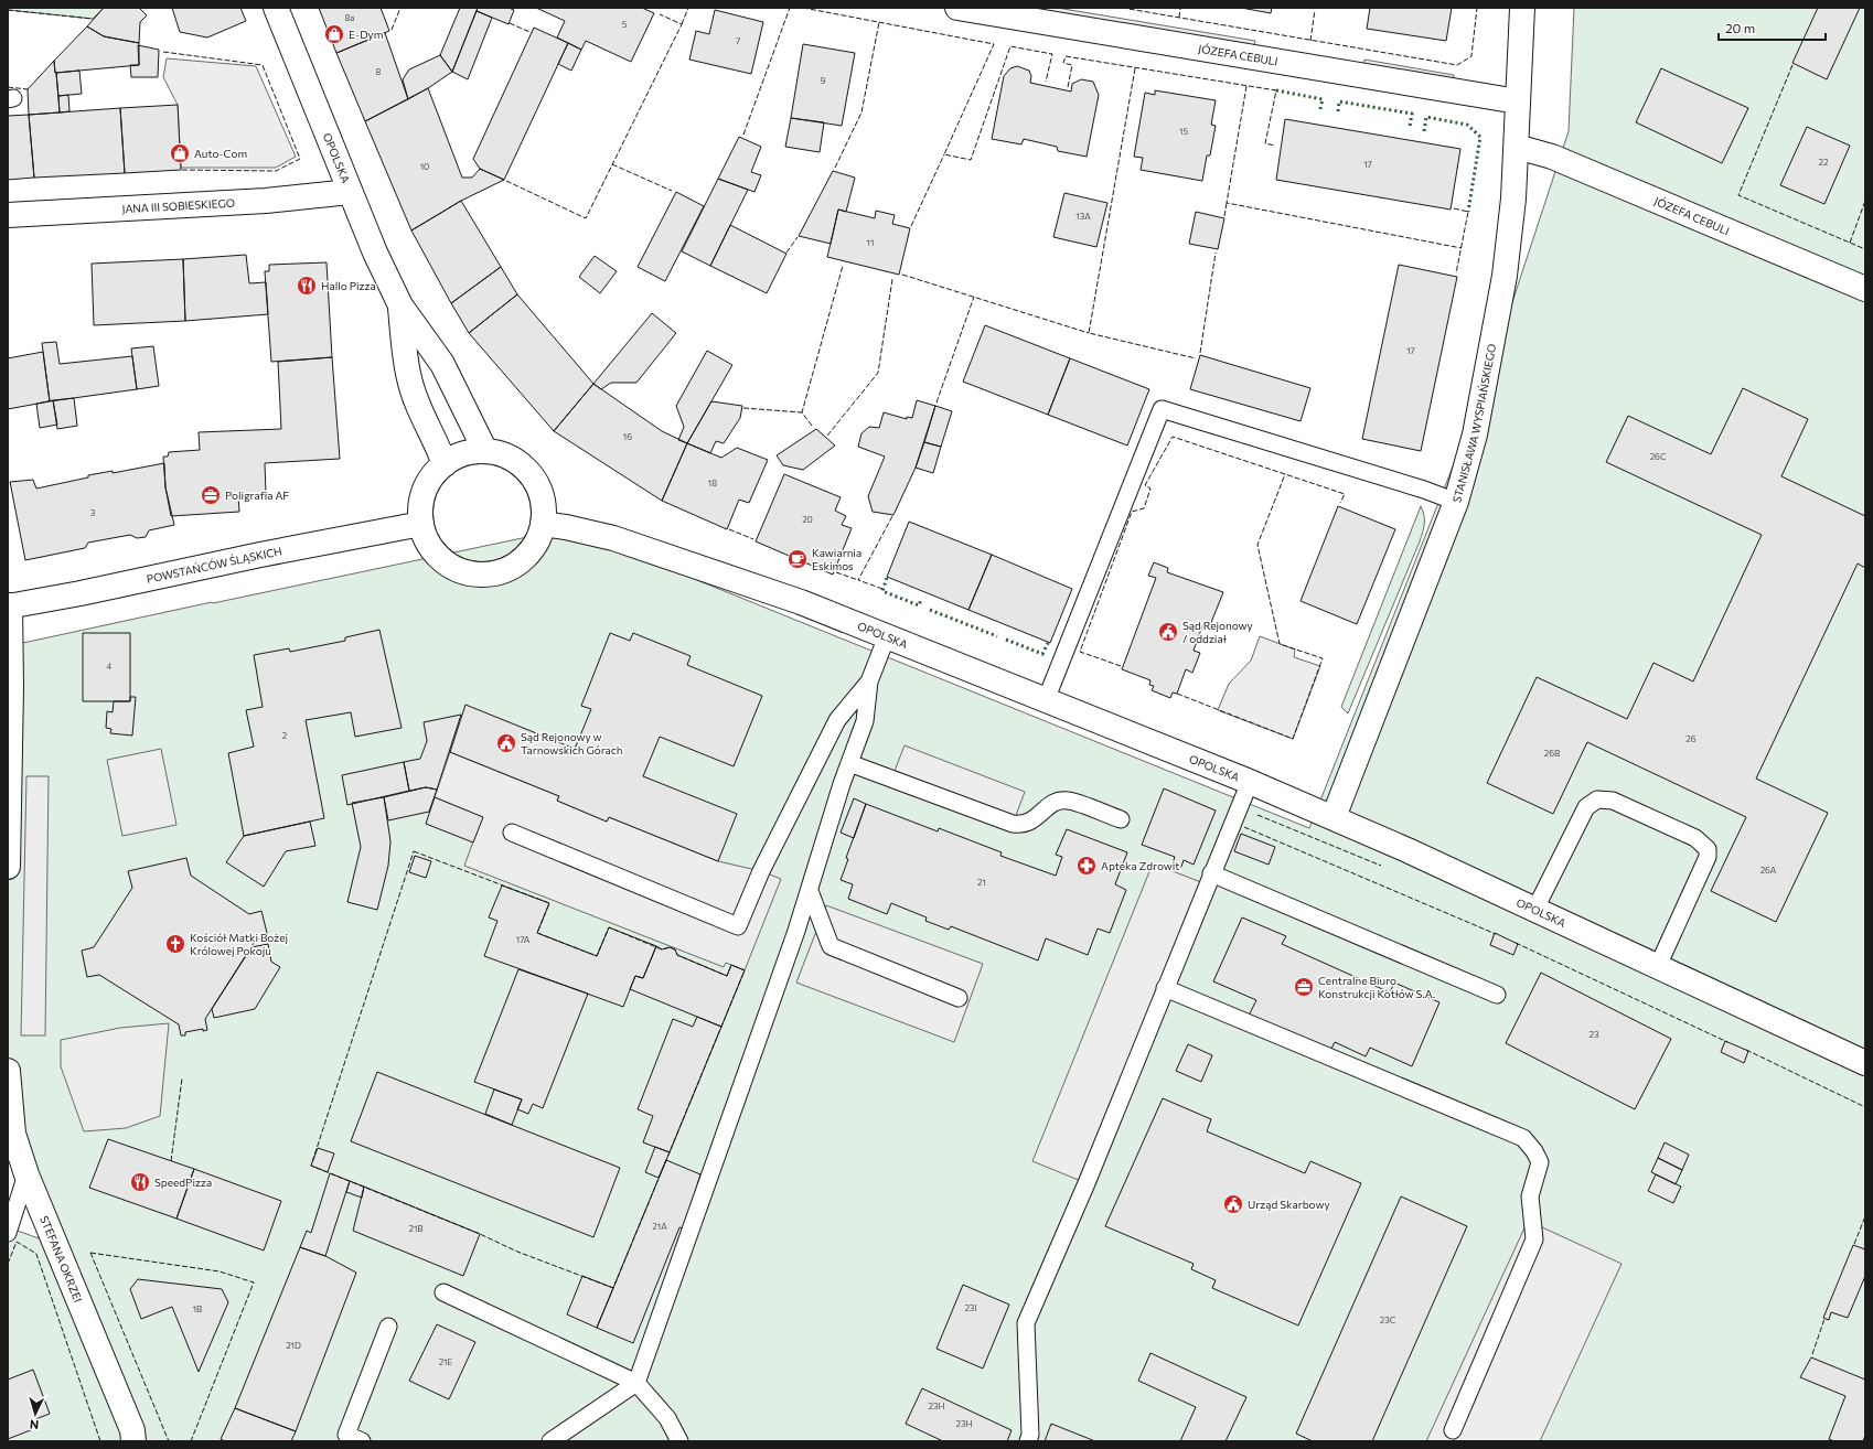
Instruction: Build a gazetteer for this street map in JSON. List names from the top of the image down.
{
  "streets": {
    "street": [
      "JÓZEFA CEBULI",
      "OPOLSKA",
      "JANA III SOBIESKIEGO",
      "STANISŁAWA WYSPIAŃSKIEGO",
      "POWSTAŃCÓW ŚLĄSKICH",
      "STEFANA OKRZEI"
    ]
  },
  "crossings": [
    ["JÓZEFA CEBULI", "STANISŁAWA WYSPIAŃSKIEGO"],
    ["OPOLSKA", "JANA III SOBIESKIEGO"],
    ["OPOLSKA", "STANISŁAWA WYSPIAŃSKIEGO"],
    ["OPOLSKA", "POWSTAŃCÓW ŚLĄSKICH"]
  ],
  "places": {
    "shop": ["E-Dym", "Auto-Com"],
    "restaurant": ["Hallo Pizza", "SpeedPizza"],
    "office": ["Poligrafia AF", "Centralne Biuro Konstrukcji Kotłów S.A."],
    "cafe": ["Kawiarnia Eskimos"],
    "public building": ["Sąd Rejonowy / oddział", "Sąd Rejonowy w Tarnowskich Górach", "Urząd Skarbowy"],
    "pharmacy": ["Apteka Zdrowit"],
    "church": ["Kościół Matki Bożej Królowej Pokoju"]
  },
  "house_numbers": [
    "8a",
    "5",
    "7",
    "8",
    "9",
    "15",
    "22",
    "17",
    "10",
    "13A",
    "11",
    "17",
    "16",
    "26C",
    "18",
    "3",
    "20",
    "4",
    "2",
    "26",
    "26B",
    "26A",
    "21",
    "17A",
    "23",
    "21A",
    "21B",
    "23I",
    "1B",
    "23C",
    "21D",
    "21E",
    "23H",
    "23H"
  ],
  "scale_bar": "20 m",
  "north": "bottom"
}
